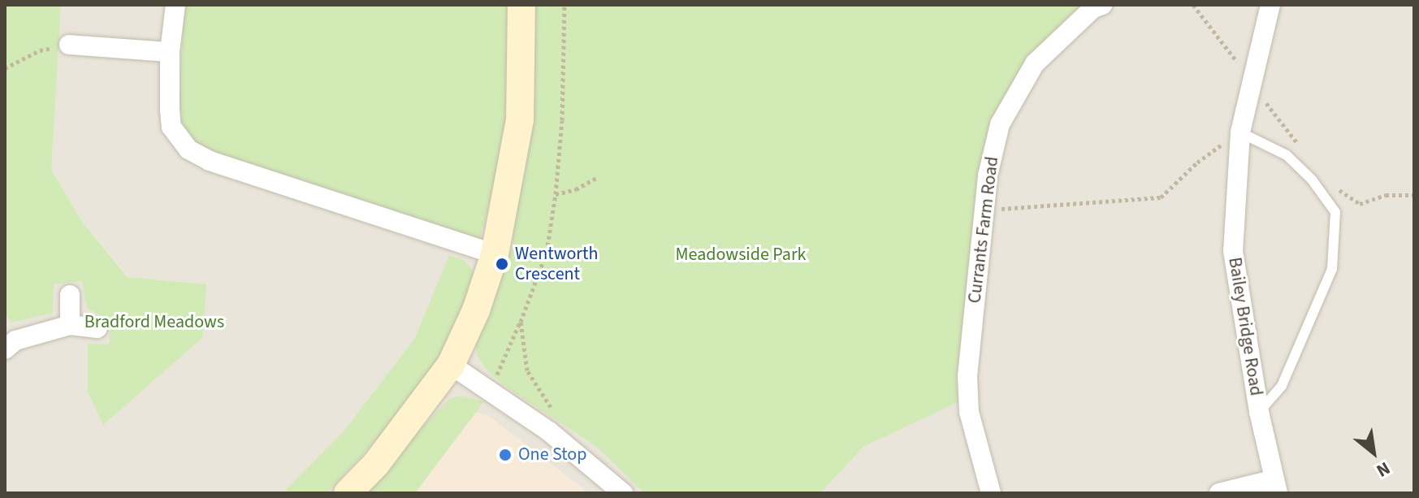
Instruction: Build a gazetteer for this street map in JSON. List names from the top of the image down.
{
  "streets": {
    "street": ["Currants Farm Road", "Bailey Bridge Road"]
  },
  "parks": ["Meadowside Park", "Bradford Meadows"],
  "places": ["Wentworth Crescent", "One Stop"],
  "north": "bottom right"
}
